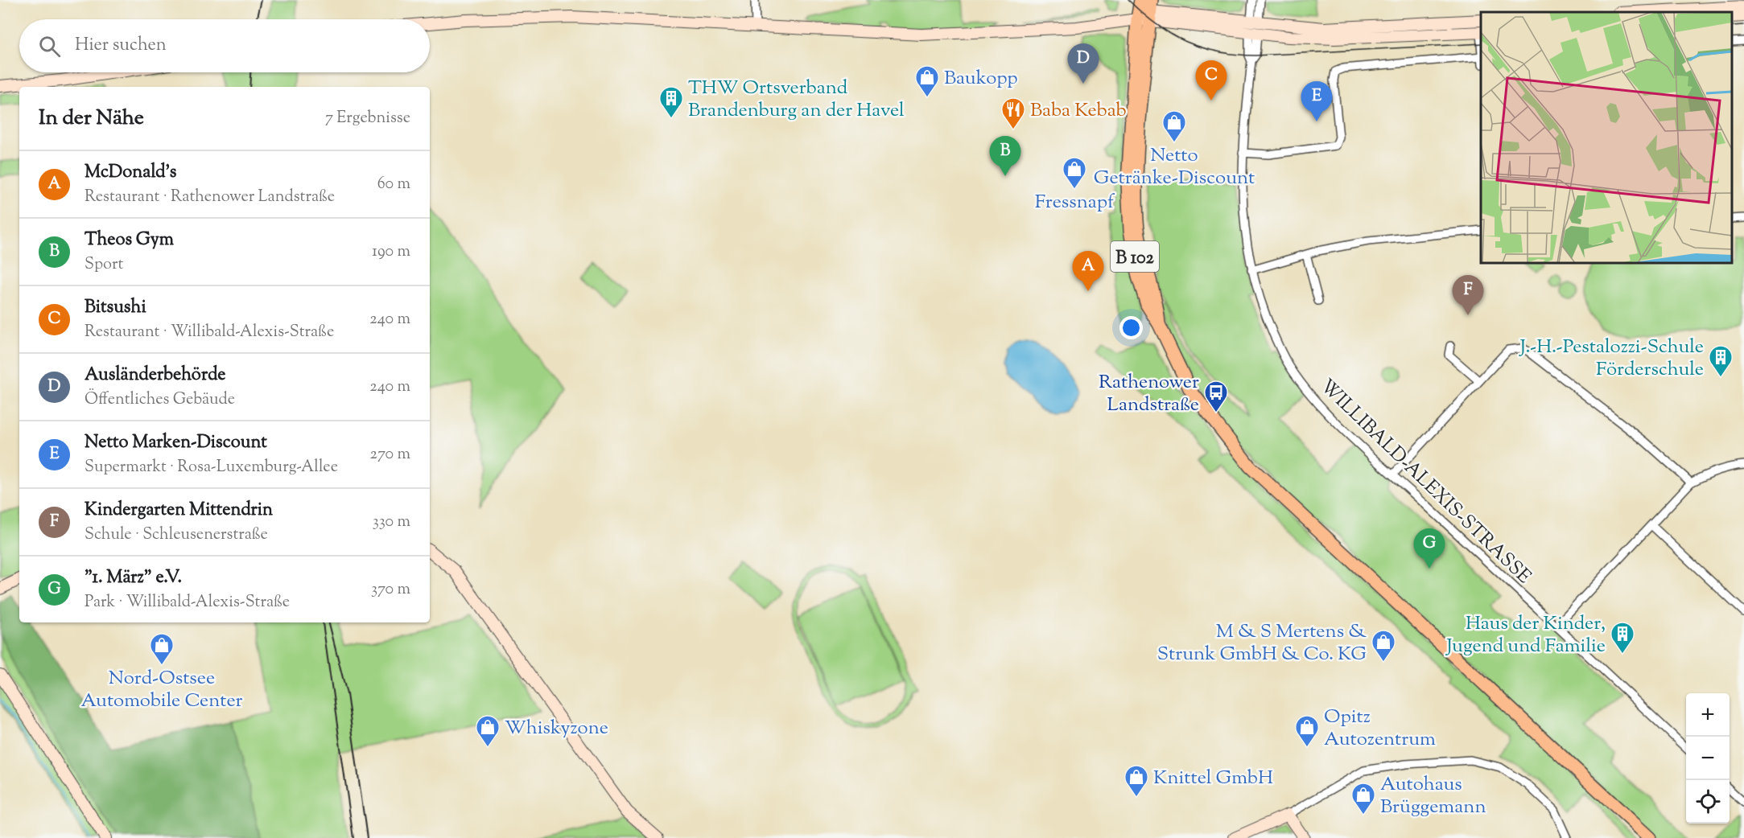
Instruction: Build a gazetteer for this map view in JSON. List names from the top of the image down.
{
  "streets": {
    "main road": ["B 102"],
    "street": ["WILLIBALD-ALEXIS-STRASSE"]
  },
  "places": {
    "shop": [
      "Baukopp",
      "Netto Getränke-Discount",
      "Fressnapf",
      "M & S Mertens & Strunk GmbH & Co. KG",
      "Nord-Ostsee Automobile Center",
      "Whiskyzone",
      "Opitz Autozentrum",
      "Knittel GmbH",
      "Autohaus Brüggemann"
    ],
    "building": ["THW Ortsverband Brandenburg an der Havel", "J.-H.-Pestalozzi-Schule Förderschule", "Haus der Kinder, Jugend und Familie"],
    "restaurant": ["Baba Kebab"],
    "bus stop": ["Rathenower Landstraße"]
  },
  "page": {
    "search": "Hier suchen",
    "pins": [
      "D",
      "C",
      "E",
      "B",
      "A",
      "F",
      "G"
    ],
    "heading": ["In der Nähe", "7 Ergebnisse"],
    "list": [
      {
        "mark": "A",
        "name": "McDonald's",
        "note": "Restaurant · Rathenower Landstraße",
        "value": "60 m"
      },
      {
        "mark": "B",
        "name": "Theos Gym",
        "note": "Sport",
        "value": "190 m"
      },
      {
        "mark": "C",
        "name": "Bitsushi",
        "note": "Restaurant · Willibald-Alexis-Straße",
        "value": "240 m"
      },
      {
        "mark": "D",
        "name": "Ausländerbehörde",
        "note": "Öffentliches Gebäude",
        "value": "240 m"
      },
      {
        "mark": "E",
        "name": "Netto Marken-Discount",
        "note": "Supermarkt · Rosa-Luxemburg-Allee",
        "value": "270 m"
      },
      {
        "mark": "F",
        "name": "Kindergarten Mittendrin",
        "note": "Schule · Schleusenerstraße",
        "value": "330 m"
      },
      {
        "mark": "G",
        "name": "\"1. März\" e.V.",
        "note": "Park · Willibald-Alexis-Straße",
        "value": "370 m"
      }
    ],
    "map_buttons": ["+", "−"]
  }
}
